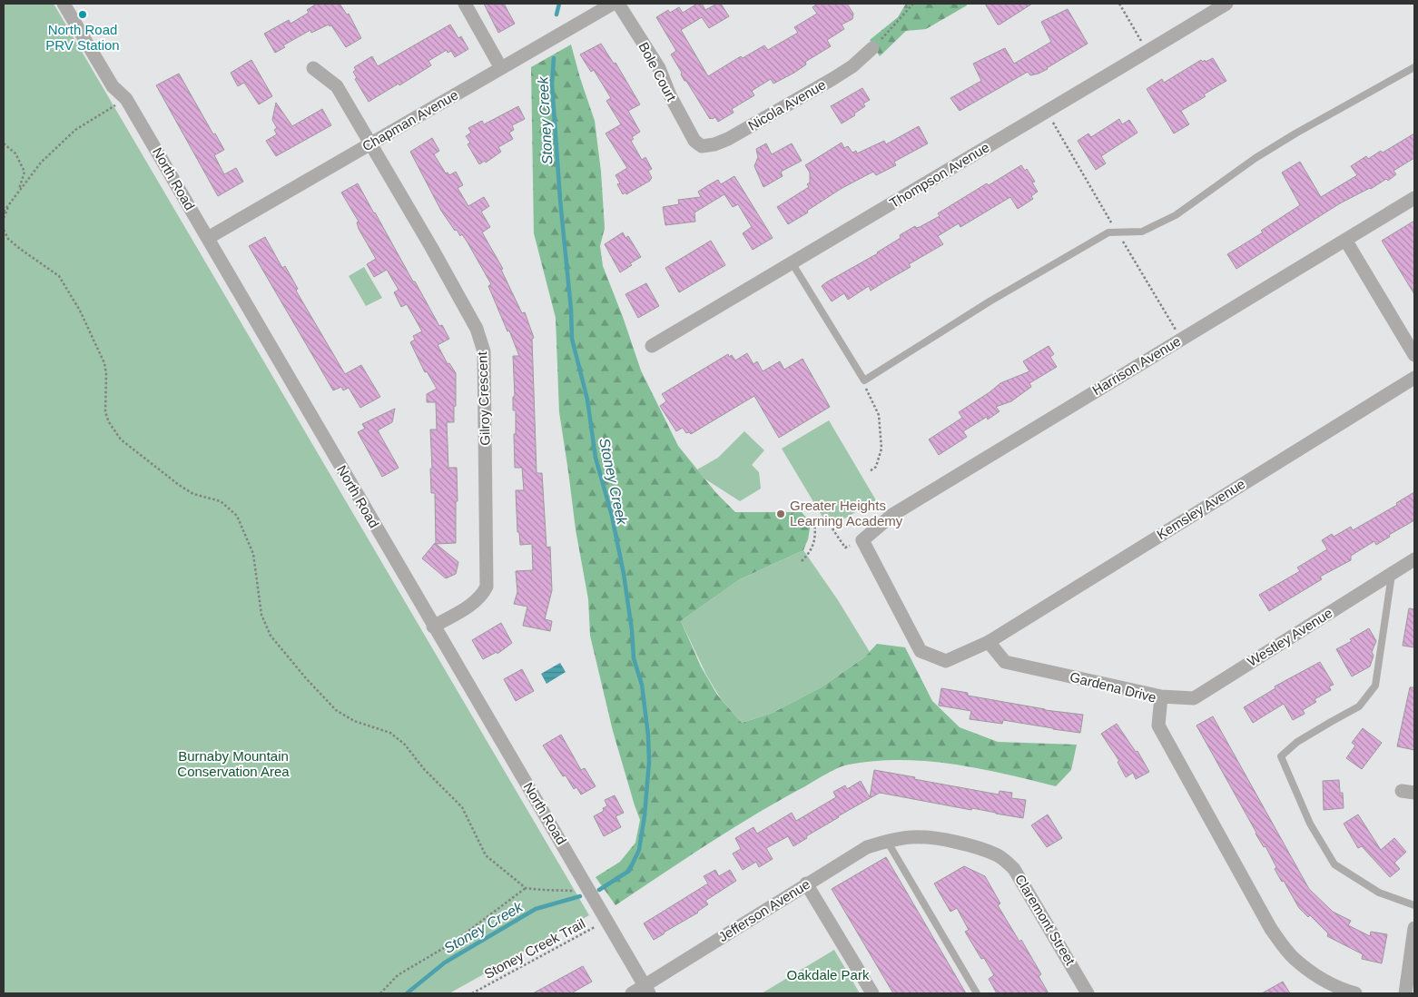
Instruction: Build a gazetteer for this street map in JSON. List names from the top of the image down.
{
  "streets": {
    "street": [
      "Bole Court",
      "Nicola Avenue",
      "Chapman Avenue",
      "Thompson Avenue",
      "North Road",
      "Harrison Avenue",
      "Gilroy Crescent",
      "Kemsley Avenue",
      "Westley Avenue",
      "Gardena Drive",
      "Jefferson Avenue",
      "Claremont Street"
    ],
    "path": ["Stoney Creek Trail"]
  },
  "crossings": [
    ["Bole Court", "Nicola Avenue"],
    ["Chapman Avenue", "North Road"],
    ["Chapman Avenue", "Gilroy Crescent"],
    ["North Road", "Gilroy Crescent"],
    ["North Road", "Jefferson Avenue"],
    ["North Road", "Stoney Creek Trail"],
    ["Kemsley Avenue", "Gardena Drive"],
    ["Westley Avenue", "Gardena Drive"],
    ["Jefferson Avenue", "Claremont Street"]
  ],
  "water": ["Stoney Creek"],
  "parks": ["Burnaby Mountain Conservation Area", "Oakdale Park"],
  "places": ["North Road PRV Station", "Greater Heights Learning Academy"]
}
